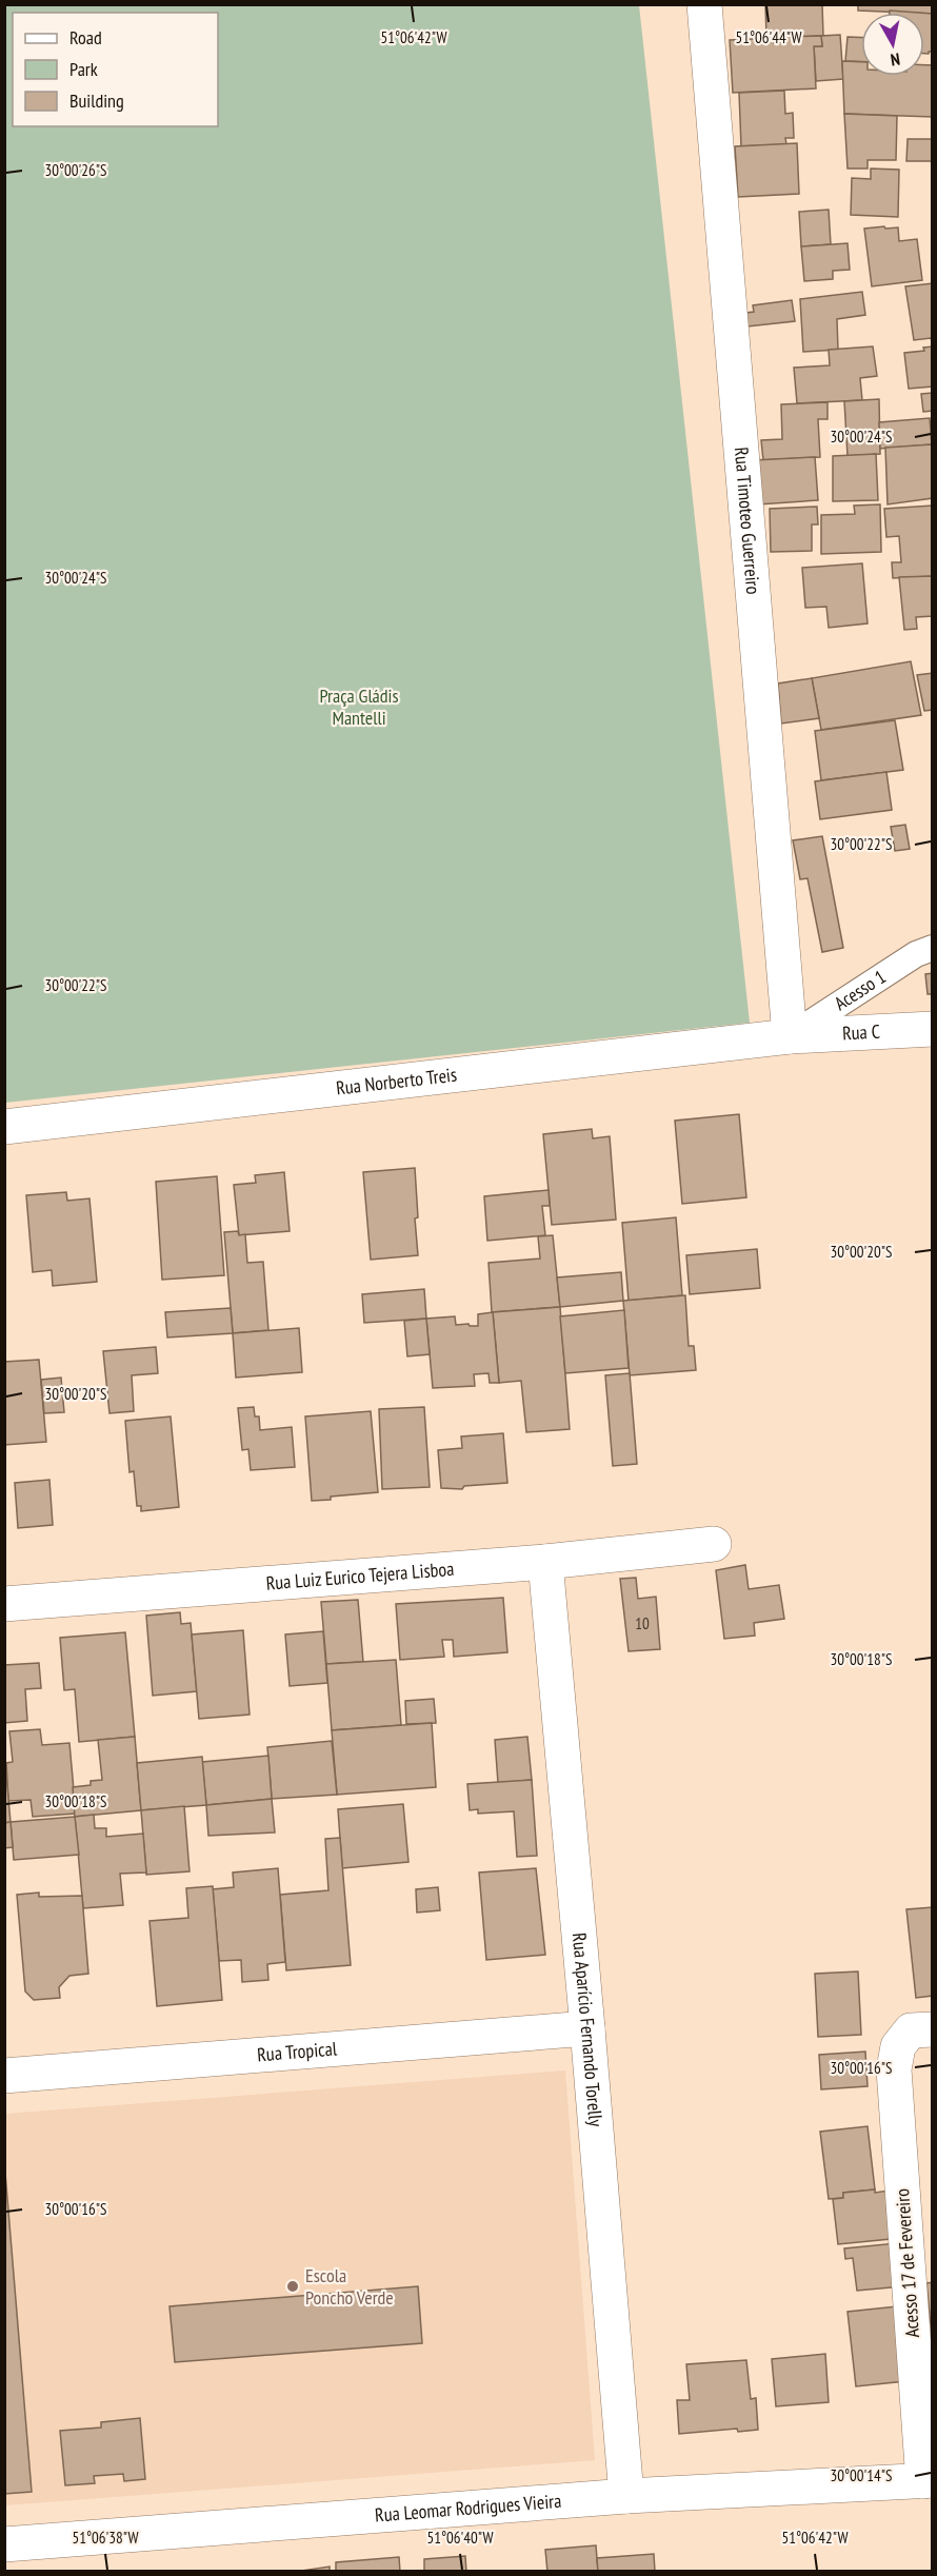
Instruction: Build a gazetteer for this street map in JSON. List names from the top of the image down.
{
  "streets": {
    "street": [
      "Rua Timoteo Guerreiro",
      "Rua C",
      "Rua Norberto Treis",
      "Rua Luiz Eurico Tejera Lisboa",
      "Rua Aparício Fernando Torelly",
      "Rua Tropical",
      "Acesso 17 de Fevereiro",
      "Rua Leomar Rodrigues Vieira"
    ],
    "lane": ["Acesso 1"]
  },
  "crossings": [
    ["Rua Timoteo Guerreiro", "Acesso 1"],
    ["Rua Timoteo Guerreiro", "Rua C"],
    ["Rua Timoteo Guerreiro", "Rua Norberto Treis"],
    ["Acesso 1", "Rua C"],
    ["Acesso 1", "Rua Norberto Treis"],
    ["Rua C", "Rua Norberto Treis"],
    ["Rua Luiz Eurico Tejera Lisboa", "Rua Aparício Fernando Torelly"],
    ["Rua Aparício Fernando Torelly", "Rua Tropical"],
    ["Rua Aparício Fernando Torelly", "Rua Leomar Rodrigues Vieira"],
    ["Acesso 17 de Fevereiro", "Rua Leomar Rodrigues Vieira"]
  ],
  "parks": ["Praça Gládis Mantelli"],
  "places": ["Escola Poncho Verde"],
  "house_numbers": ["10"],
  "legend": ["Road", "Park", "Building"],
  "north": "bottom",
  "coordinates": [
    "51°06'42\"W",
    "51°06'44\"W",
    "30°00'26\"S",
    "30°00'24\"S",
    "30°00'22\"S",
    "30°00'20\"S",
    "30°00'18\"S",
    "30°00'16\"S",
    "30°00'14\"S",
    "51°06'38\"W",
    "51°06'40\"W"
  ]
}
